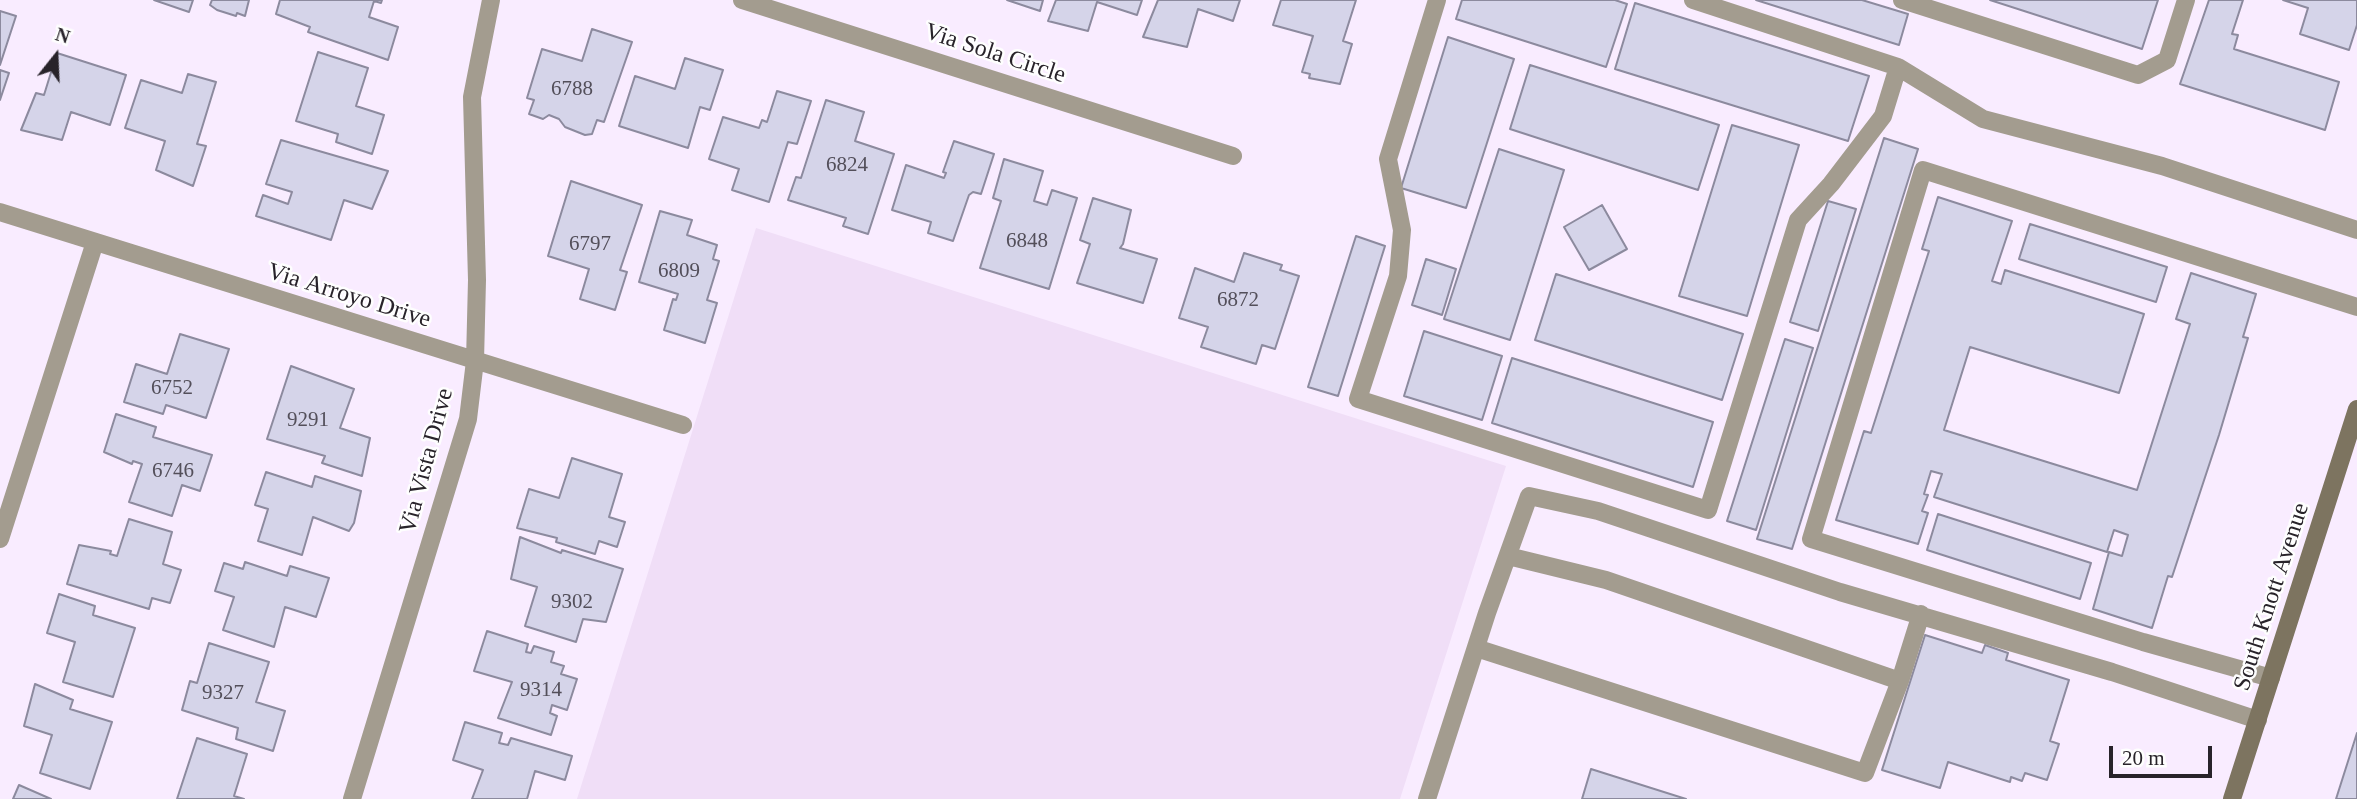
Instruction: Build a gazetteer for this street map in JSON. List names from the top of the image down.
{
  "streets": {
    "main road": ["South Knott Avenue"],
    "street": ["Via Sola Circle", "Via Arroyo Drive", "Via Vista Drive"]
  },
  "crossings": [
    ["Via Arroyo Drive", "Via Vista Drive"]
  ],
  "house_numbers": [
    "6788",
    "6824",
    "6848",
    "6797",
    "6809",
    "6872",
    "6752",
    "9291",
    "6746",
    "9302",
    "9314",
    "9327"
  ],
  "scale_bar": "20 m",
  "north": "top"
}
